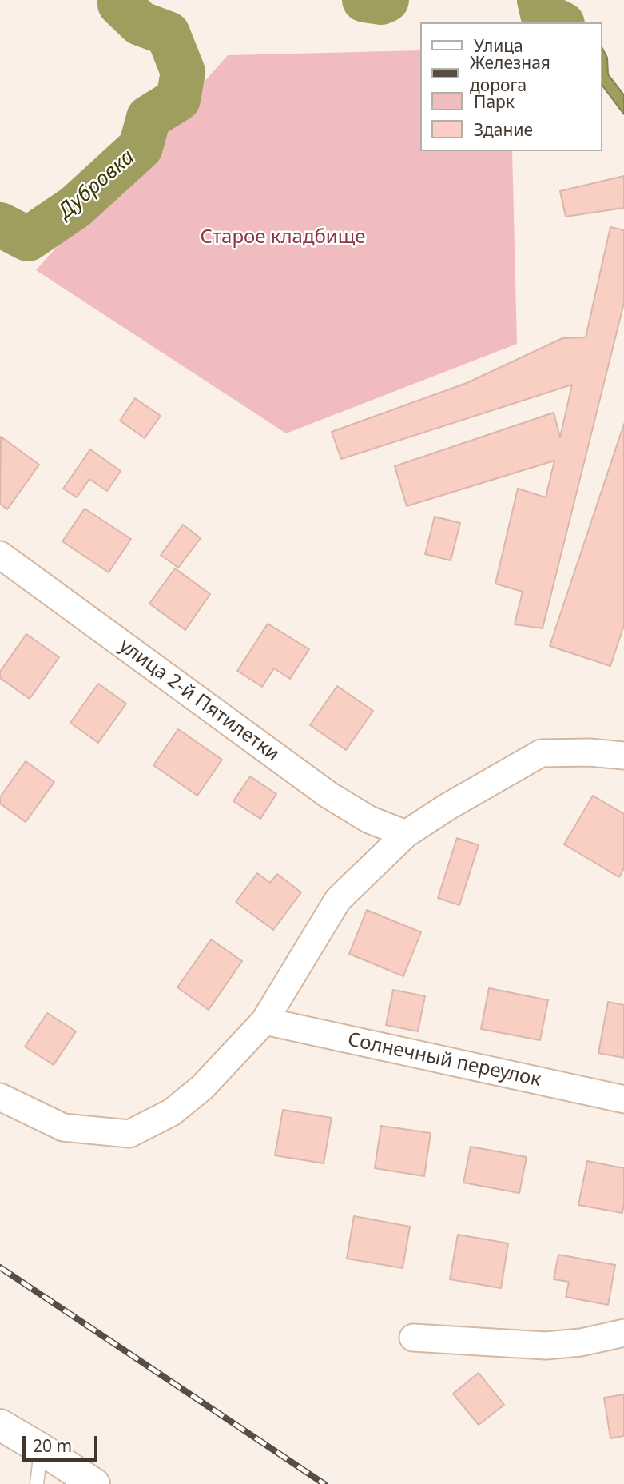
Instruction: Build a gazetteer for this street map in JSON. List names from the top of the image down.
{
  "streets": {
    "street": ["улица 2-й Пятилетки", "Солнечный переулок"]
  },
  "water": ["Дубровка"],
  "parks": ["Старое кладбище"],
  "legend": [
    "Улица",
    "Железная дорога",
    "Парк",
    "Здание"
  ],
  "scale_bar": "20 m"
}
